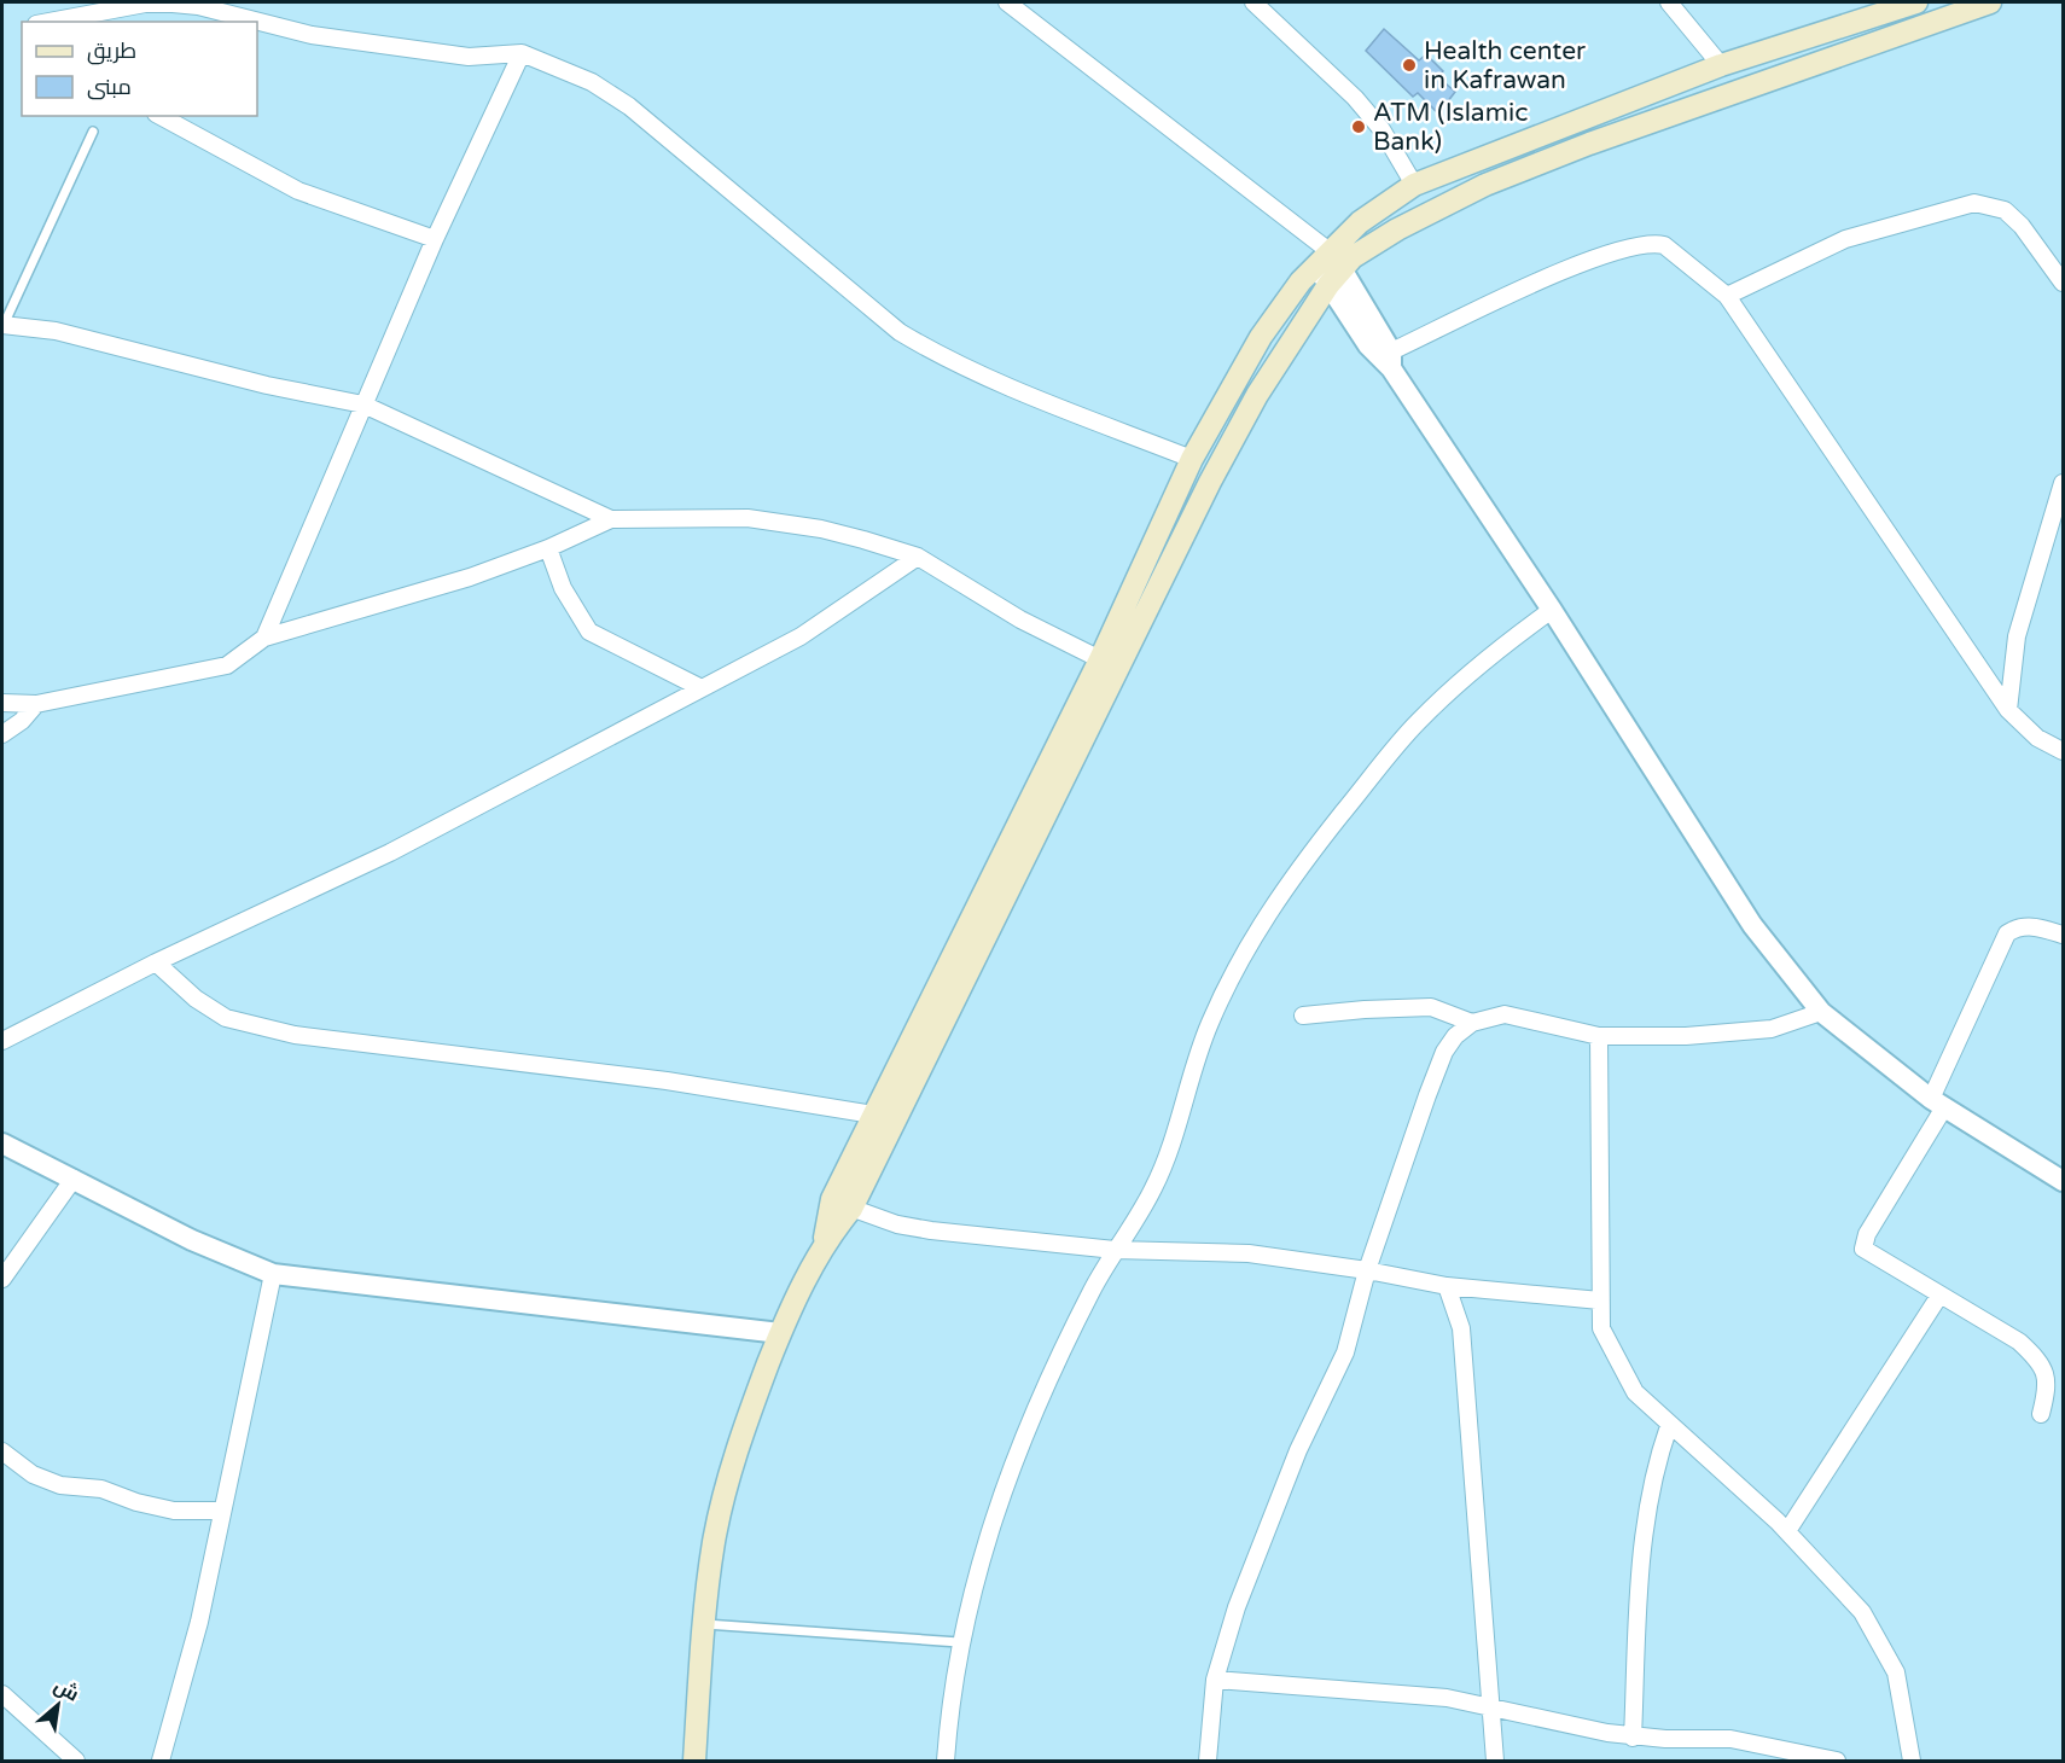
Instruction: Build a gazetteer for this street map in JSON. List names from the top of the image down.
{
  "places": ["Health center in Kafrawan", "ATM (Islamic Bank)"],
  "legend": ["طريق", "مبنى"],
  "north": "top right"
}
